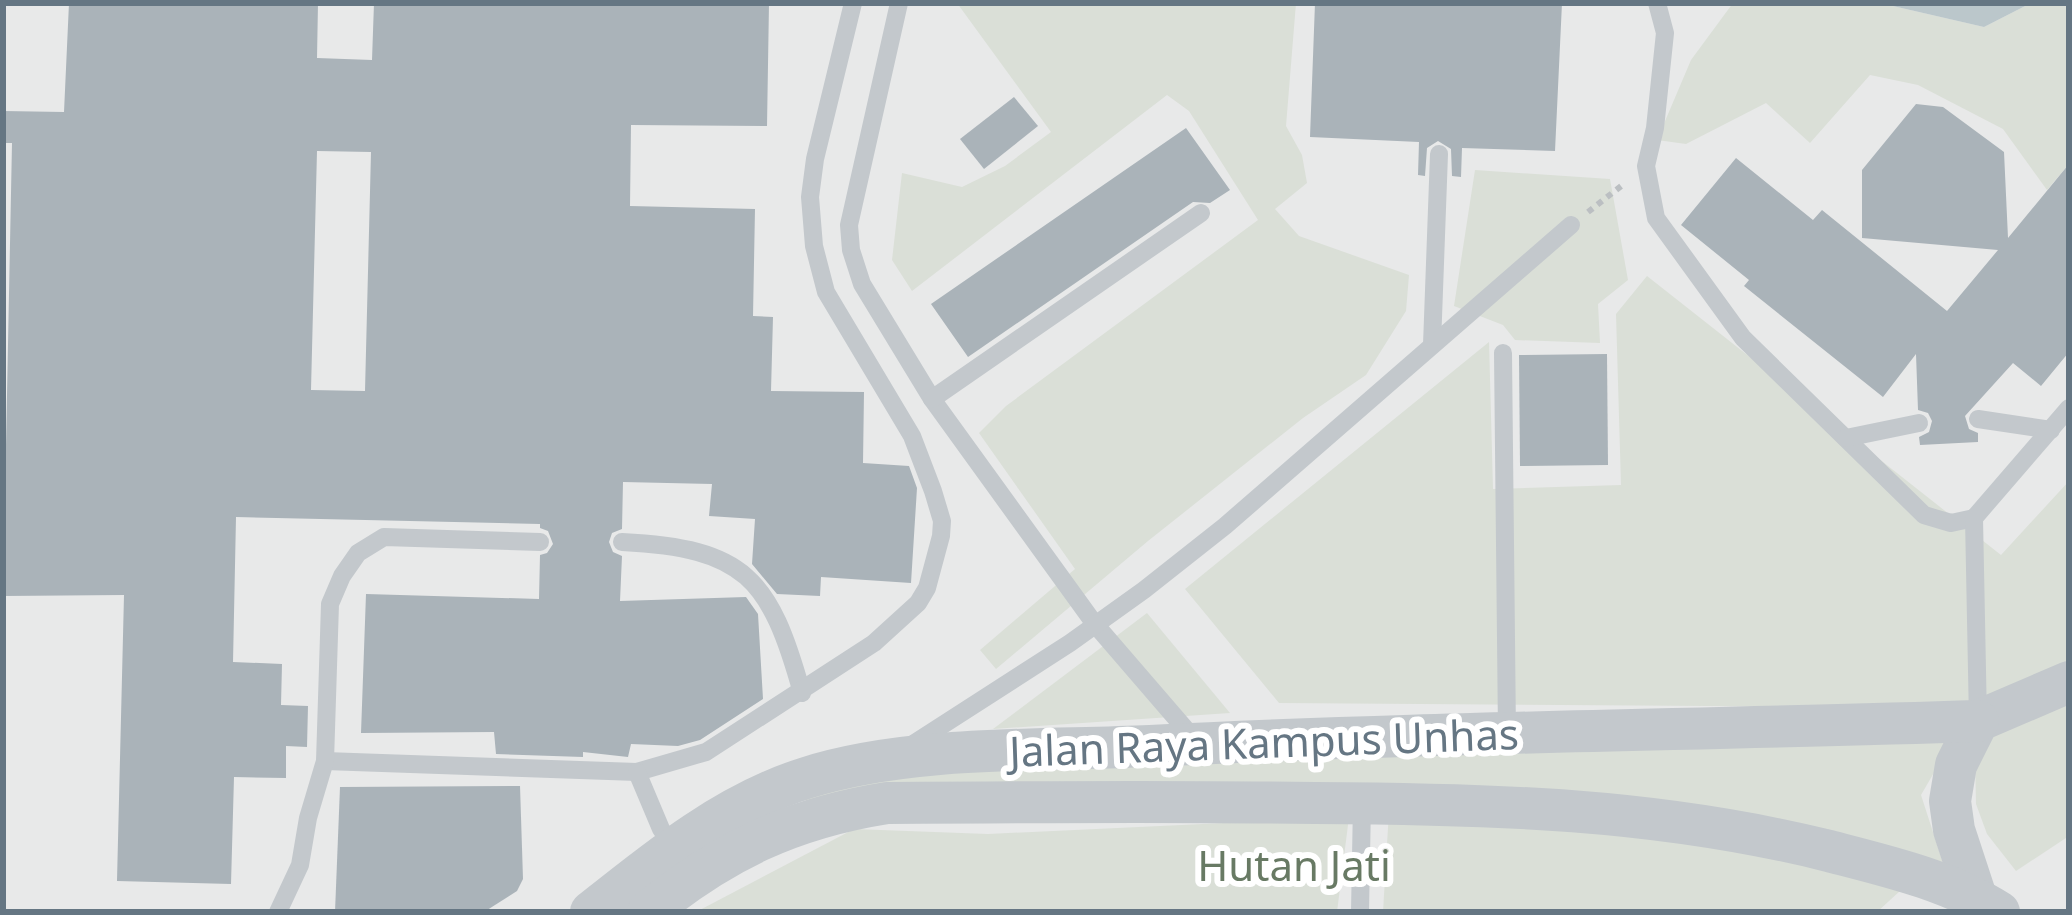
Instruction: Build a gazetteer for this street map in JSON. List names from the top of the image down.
{
  "streets": {
    "street": ["Jalan Raya Kampus Unhas"]
  },
  "parks": ["Hutan Jati"]
}
